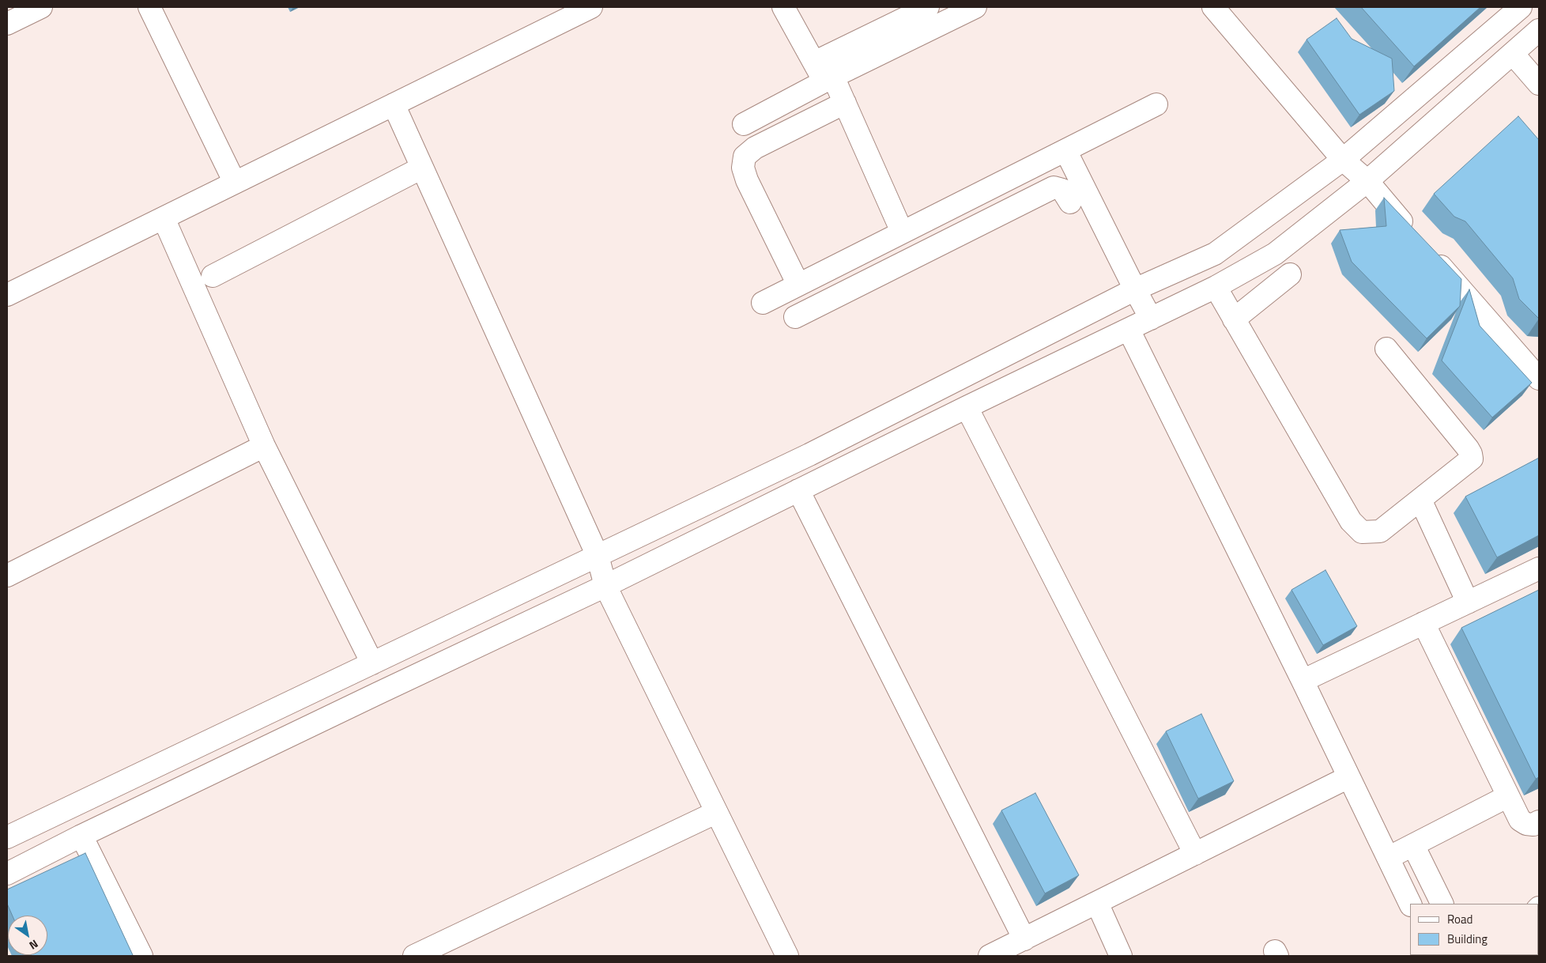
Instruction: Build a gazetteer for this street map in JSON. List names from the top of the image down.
{
  "legend": ["Road", "Building"],
  "north": "bottom right"
}
